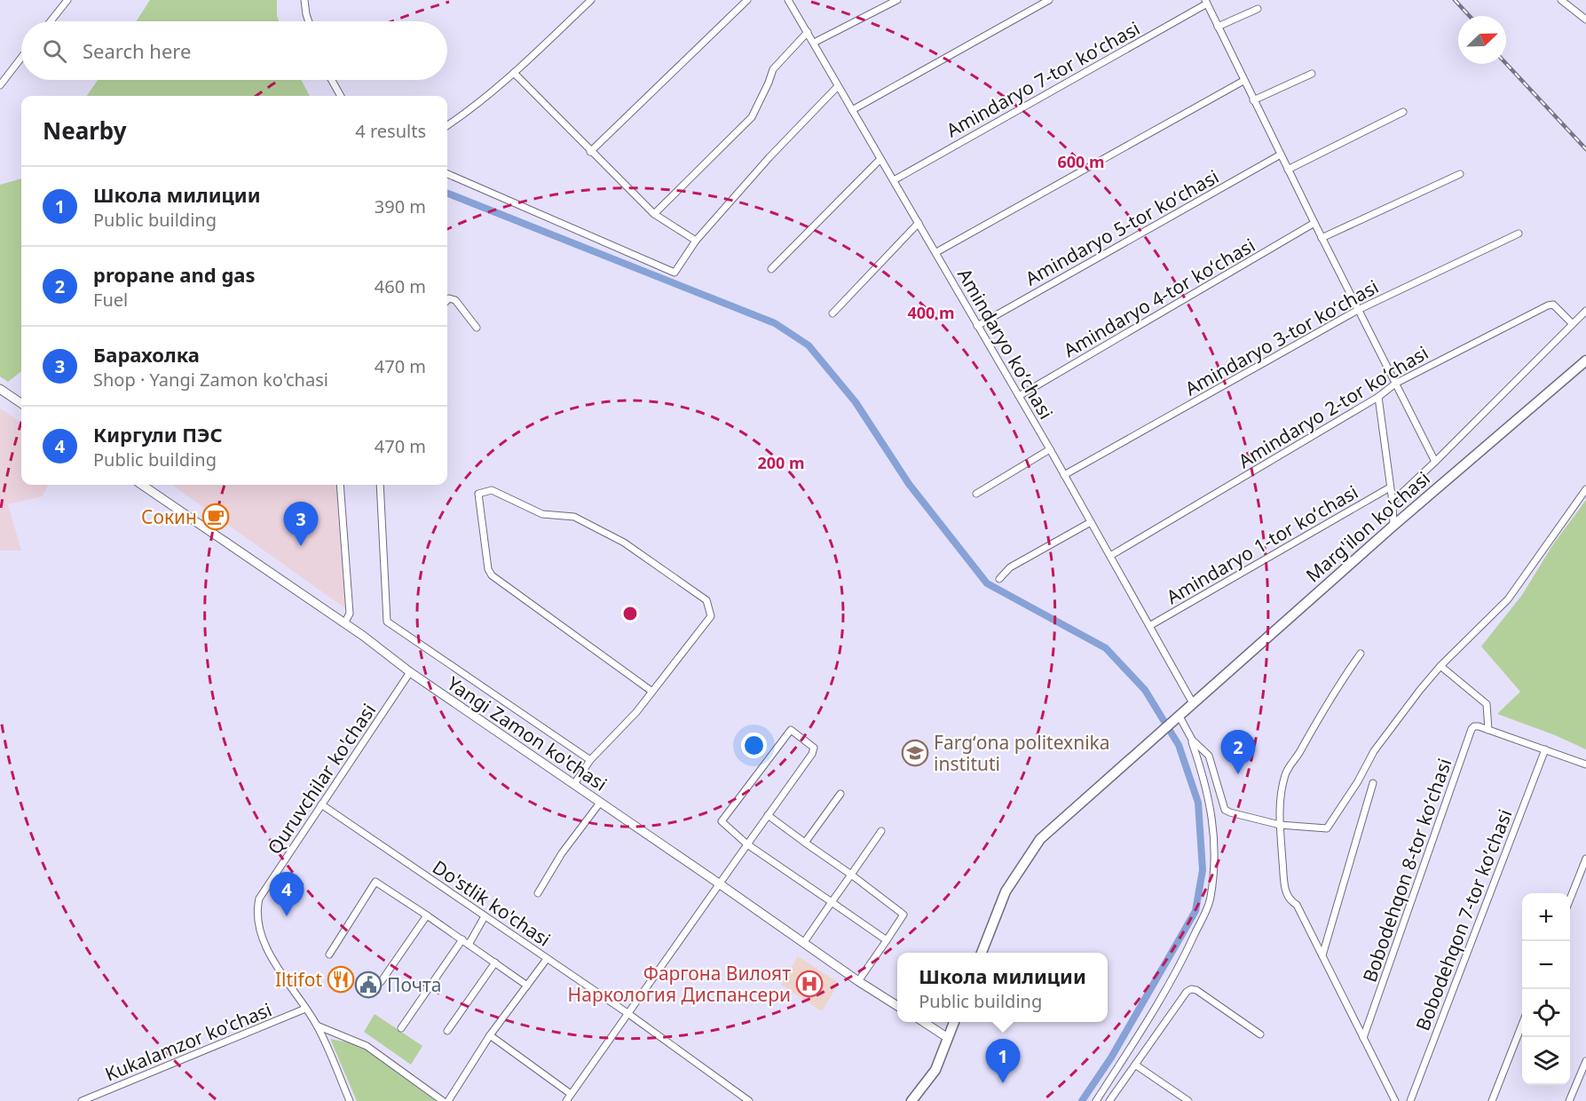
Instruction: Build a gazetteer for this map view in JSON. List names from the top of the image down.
{
  "streets": {
    "main road": ["Marg'ilon ko'chasi"],
    "street": [
      "Amindaryo 7-tor koʻchasi",
      "Amindaryo 5-tor koʻchasi",
      "Amindaryo 4-tor koʻchasi",
      "Amindaryo 3-tor koʻchasi",
      "Amindaryo koʻchasi",
      "Amindaryo 2-tor koʻchasi",
      "Amindaryo 1-tor koʻchasi",
      "Yangi Zamon ko'chasi",
      "Quruvchilar ko'chasi",
      "Bobodehqon 8-tor koʼchasi",
      "Do'stlik ko'chasi",
      "Bobodehqon 7-tor koʼchasi",
      "Kukalamzor ko'chasi"
    ]
  },
  "crossings": [
    ["Amindaryo 7-tor koʻchasi", "Amindaryo koʻchasi"],
    ["Amindaryo 5-tor koʻchasi", "Amindaryo koʻchasi"],
    ["Amindaryo 4-tor koʻchasi", "Amindaryo koʻchasi"],
    ["Amindaryo 3-tor koʻchasi", "Amindaryo koʻchasi"],
    ["Amindaryo koʻchasi", "Amindaryo 2-tor koʻchasi"],
    ["Amindaryo koʻchasi", "Marg'ilon ko'chasi"],
    ["Amindaryo koʻchasi", "Amindaryo 1-tor koʻchasi"],
    ["Yangi Zamon ko'chasi", "Quruvchilar ko'chasi"],
    ["Quruvchilar ko'chasi", "Do'stlik ko'chasi"],
    ["Quruvchilar ko'chasi", "Kukalamzor ko'chasi"]
  ],
  "places": {
    "cafe": ["Сокин"],
    "school or university": ["Fargʻona politexnika instituti"],
    "restaurant": ["Iltifot"],
    "hospital": ["Фаргона Вилоят Наркология Диспансери"],
    "public building": ["Почта"]
  },
  "north": "top right",
  "page": {
    "search": "Search here",
    "heading": ["Nearby", "4 results"],
    "list": [
      {
        "mark": "1",
        "name": "Школа милиции",
        "note": "Public building",
        "value": "390 m"
      },
      {
        "mark": "2",
        "name": "propane and gas",
        "note": "Fuel",
        "value": "460 m"
      },
      {
        "mark": "3",
        "name": "Барахолка",
        "note": "Shop · Yangi Zamon ko'chasi",
        "value": "470 m"
      },
      {
        "mark": "4",
        "name": "Киргули ПЭС",
        "note": "Public building",
        "value": "470 m"
      }
    ],
    "pins": [
      "3",
      "2",
      "4",
      "1"
    ],
    "map_buttons": ["+", "−"],
    "popup": ["Школа милиции", "Public building"]
  },
  "rings": ["600 m", "400 m", "200 m"]
}
